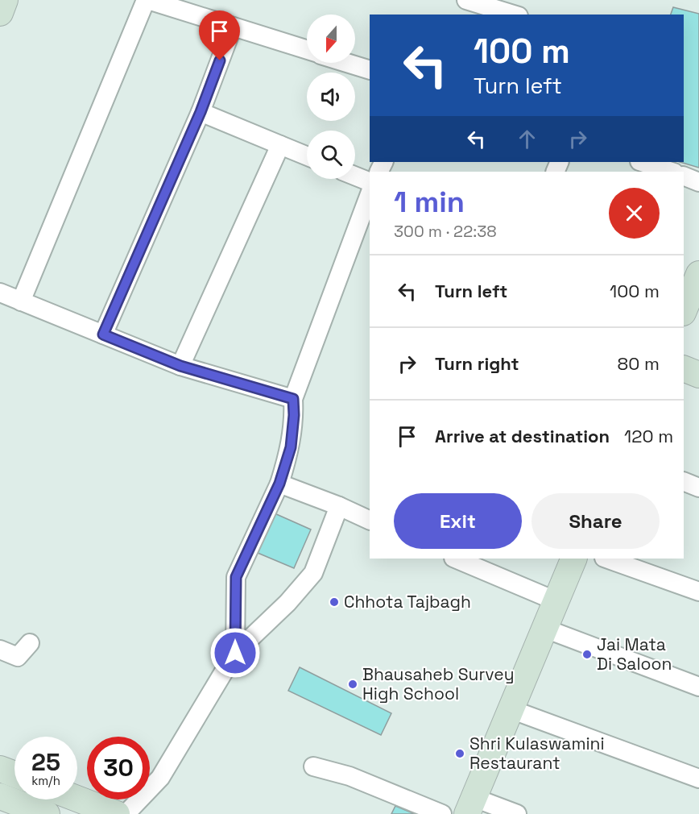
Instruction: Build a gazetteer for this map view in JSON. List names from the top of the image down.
{
  "places": [
    "Chhota Tajbagh",
    "Jai Mata Di Saloon",
    "Bhausaheb Survey High School",
    "Shri Kulaswamini Restaurant"
  ],
  "north": "bottom",
  "page": {
    "turn": ["100 m", "Turn left"],
    "heading": ["1 min", "300 m · 22:38"],
    "list": [
      {
        "name": "Turn left",
        "value": "100 m"
      },
      {
        "name": "Turn right",
        "value": "80 m"
      },
      {
        "name": "Arrive at destination",
        "value": "120 m"
      }
    ],
    "buttons": ["Exit", "Share"],
    "speed": "25 km/h",
    "limit": "30"
  }
}
